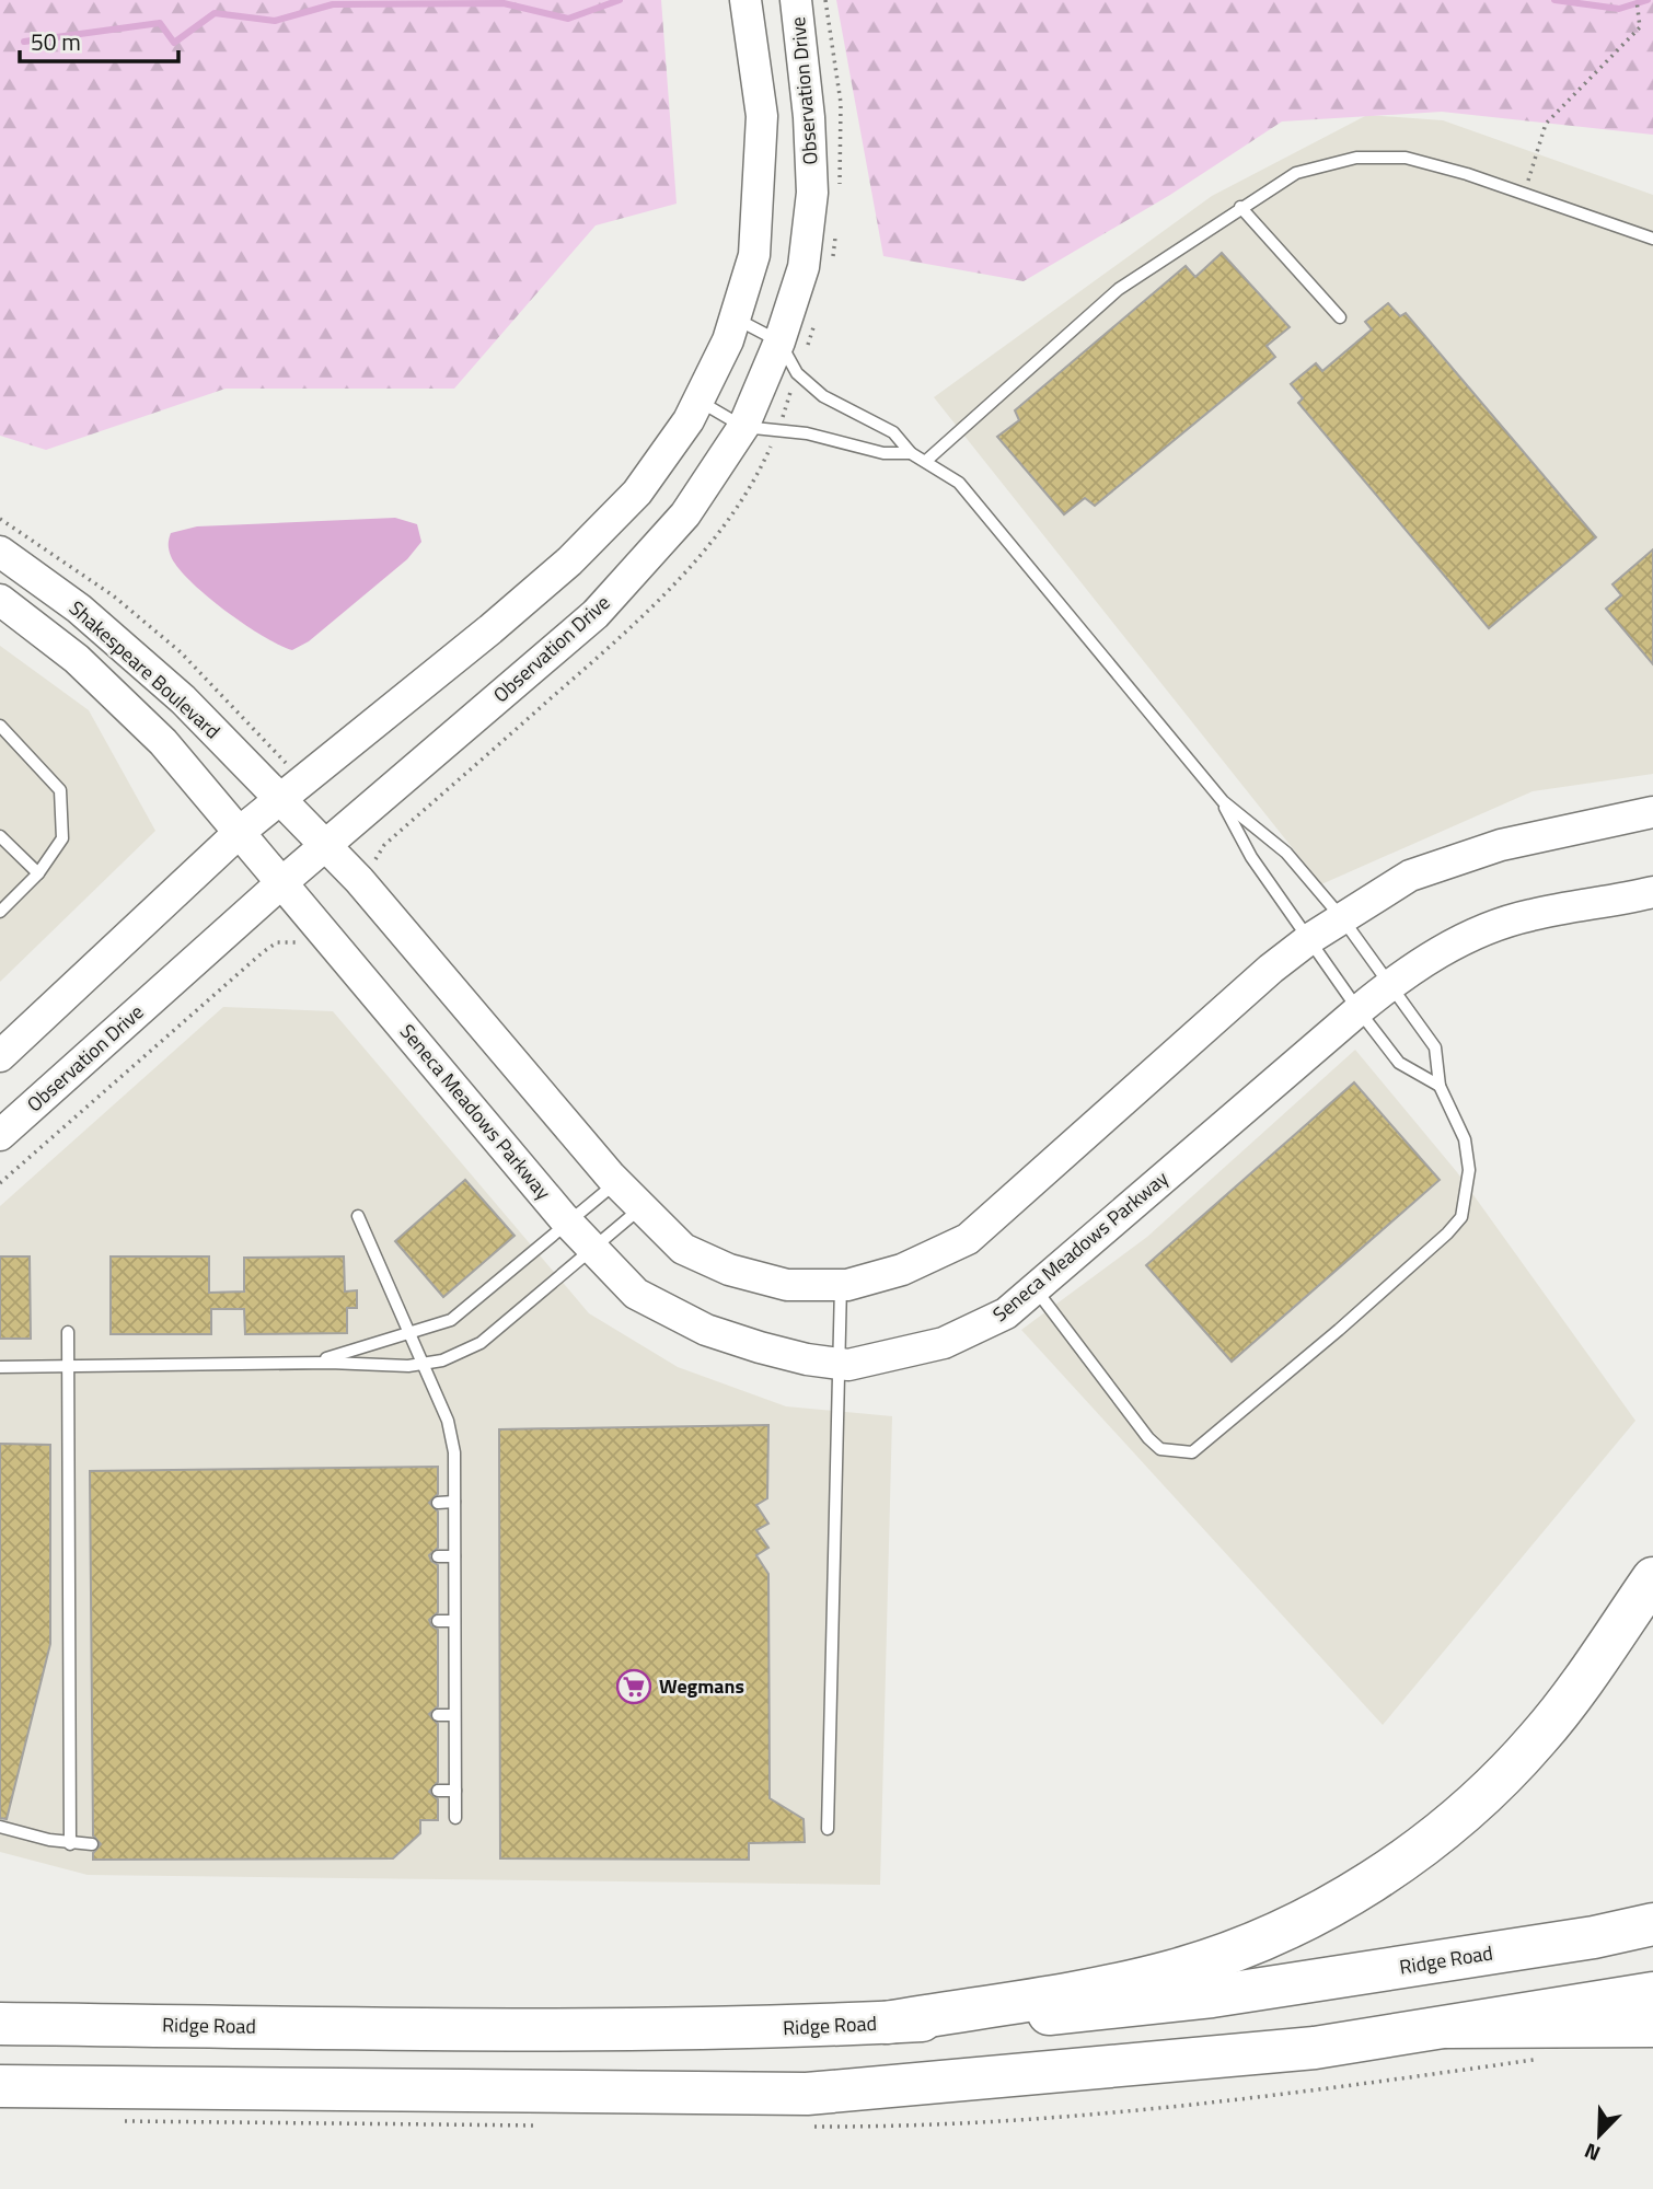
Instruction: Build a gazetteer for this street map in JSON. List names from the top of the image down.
{
  "streets": {
    "highway": ["Ridge Road"],
    "street": ["Observation Drive", "Shakespeare Boulevard", "Seneca Meadows Parkway"]
  },
  "crossings": [
    ["Observation Drive", "Seneca Meadows Parkway"],
    ["Shakespeare Boulevard", "Seneca Meadows Parkway"]
  ],
  "places": {
    "supermarket": ["Wegmans"]
  },
  "scale_bar": "50 m",
  "north": "bottom left"
}
